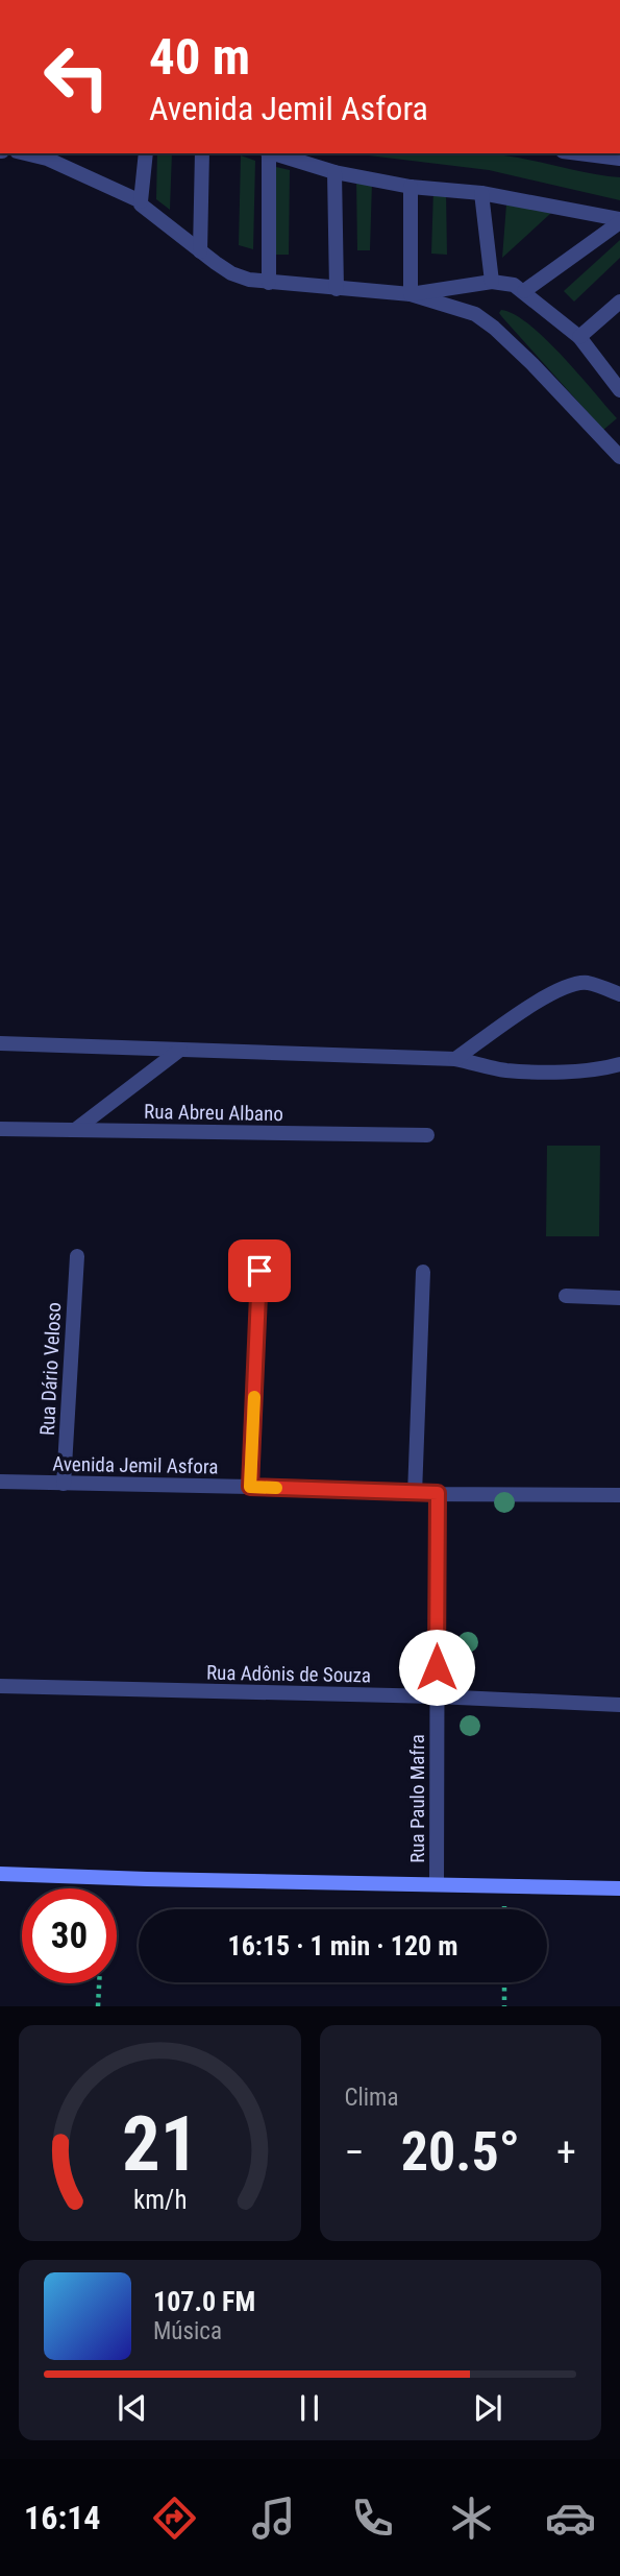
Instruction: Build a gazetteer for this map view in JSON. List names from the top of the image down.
{
  "streets": {
    "street": [
      "Rua Abreu Albano",
      "Rua Dário Veloso",
      "Avenida Jemil Asfora",
      "Rua Adônis de Souza",
      "Rua Paulo Mafra"
    ]
  },
  "crossings": [
    ["Rua Dário Veloso", "Avenida Jemil Asfora"],
    ["Avenida Jemil Asfora", "Rua Paulo Mafra"],
    ["Rua Adônis de Souza", "Rua Paulo Mafra"]
  ],
  "page": {
    "turn": ["40 m", "Avenida Jemil Asfora"],
    "limit": "30",
    "trip": "16:15 · 1 min · 120 m",
    "tile": "Clima",
    "heat": ["−", "20.5°", "+"],
    "song": ["107.0 FM", "Música"],
    "tabs": "16:14",
    "gauge": ["21", "km/h"]
  }
}
